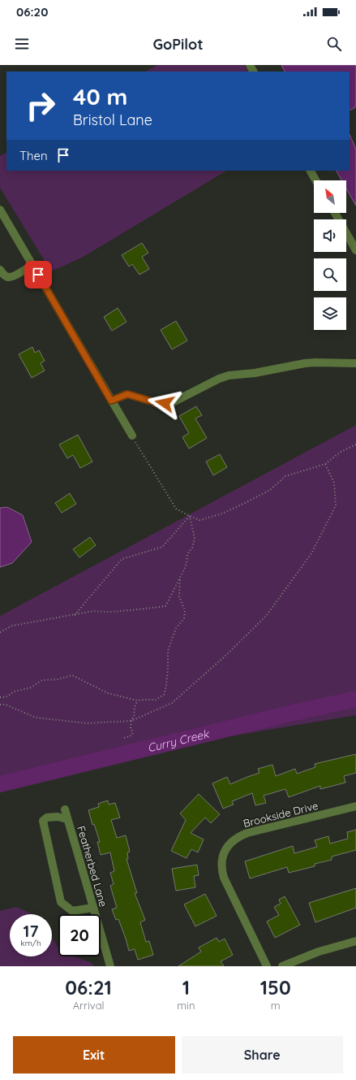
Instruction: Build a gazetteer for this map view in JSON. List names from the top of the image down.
{
  "streets": {
    "street": ["Brookside Drive", "Featherbed Lane"]
  },
  "water": ["Curry Creek"],
  "north": "top left",
  "page": {
    "status": "06:20",
    "header": "GoPilot",
    "turn": ["40 m", "Bristol Lane"],
    "then": "Then",
    "speed": "17 km/h",
    "limit": "20",
    "eta": [
      "06:21",
      "Arrival",
      "1",
      "min",
      "150",
      "m"
    ],
    "buttons": ["Exit", "Share"]
  }
}
